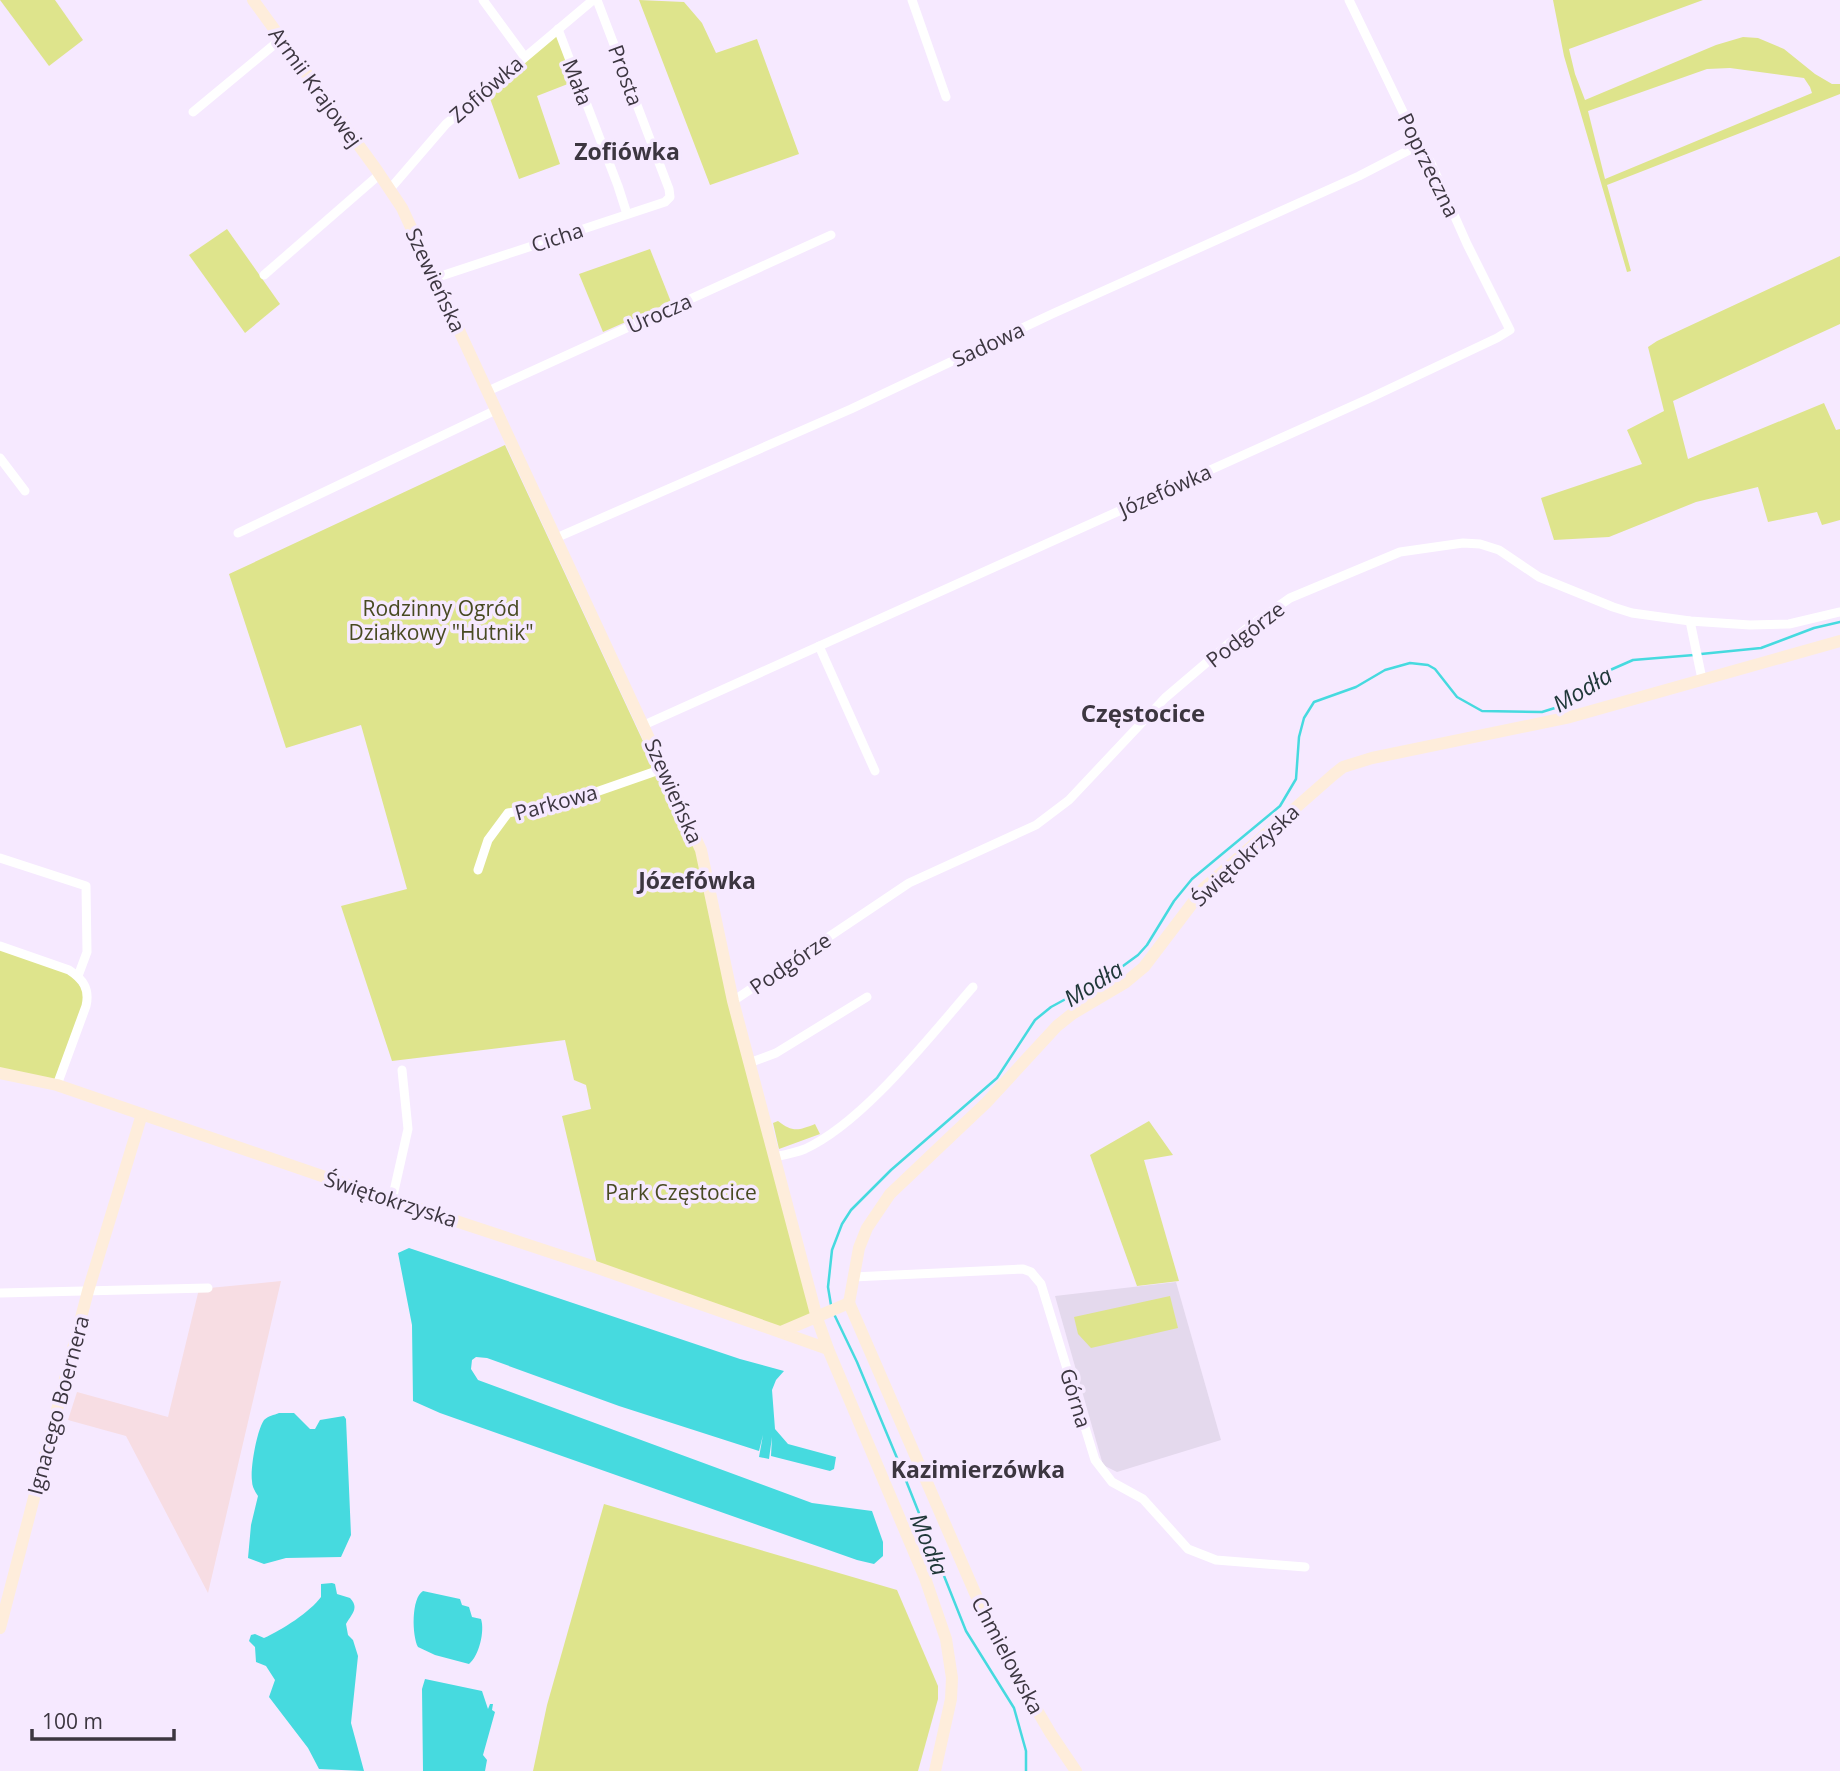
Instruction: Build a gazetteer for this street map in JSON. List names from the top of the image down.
{
  "streets": {
    "street": [
      "Prosta",
      "Mała",
      "Armii Krajowej",
      "Zofiówka",
      "Poprzeczna",
      "Cicha",
      "Szewieńska",
      "Urocza",
      "Sadowa",
      "Józefówka",
      "Podgórze",
      "Parkowa",
      "Świętokrzyska",
      "Górna",
      "Ignacego Boernera",
      "Chmielowska"
    ]
  },
  "crossings": [
    ["Prosta", "Zofiówka"],
    ["Prosta", "Cicha"],
    ["Mała", "Zofiówka"],
    ["Mała", "Cicha"],
    ["Armii Krajowej", "Zofiówka"],
    ["Armii Krajowej", "Szewieńska"],
    ["Zofiówka", "Szewieńska"],
    ["Poprzeczna", "Sadowa"],
    ["Poprzeczna", "Józefówka"],
    ["Cicha", "Szewieńska"],
    ["Szewieńska", "Urocza"],
    ["Szewieńska", "Sadowa"],
    ["Szewieńska", "Józefówka"],
    ["Szewieńska", "Podgórze"],
    ["Szewieńska", "Parkowa"],
    ["Szewieńska", "Świętokrzyska"],
    ["Szewieńska", "Chmielowska"],
    ["Świętokrzyska", "Górna"],
    ["Świętokrzyska", "Ignacego Boernera"],
    ["Świętokrzyska", "Chmielowska"]
  ],
  "districts": [
    "Zofiówka",
    "Częstocice",
    "Józefówka",
    "Kazimierzówka"
  ],
  "water": ["Modła"],
  "parks": ["Rodzinny Ogród Działkowy \"Hutnik\"", "Park Częstocice"],
  "scale_bar": "100 m"
}
